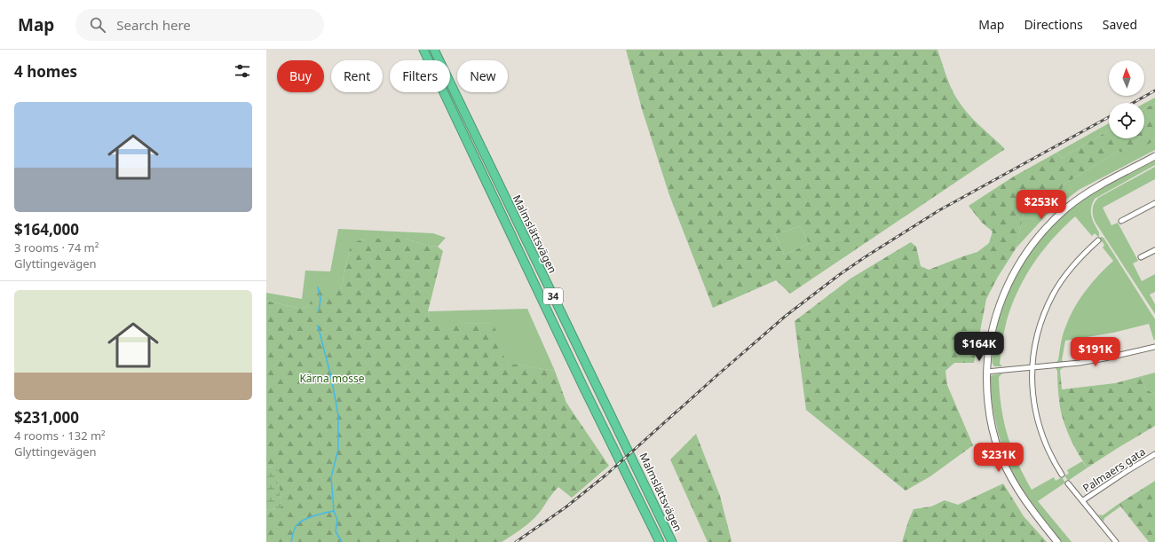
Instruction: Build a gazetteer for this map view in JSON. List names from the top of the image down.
{
  "streets": {
    "highway": ["Malmslättsvägen", "34"],
    "street": ["Palmaers gata"]
  },
  "parks": ["Kärna mosse"],
  "north": "top",
  "page": {
    "header": "Map",
    "search": "Search here",
    "nav": ["Map", "Directions", "Saved"],
    "heading": "4 homes",
    "chip": [
      "Buy",
      "Rent",
      "Filters",
      "New"
    ],
    "list": [
      {
        "name": "$164,000",
        "note": "3 rooms · 74 m² · Glyttingevägen"
      },
      {
        "name": "$231,000",
        "note": "4 rooms · 132 m² · Glyttingevägen"
      }
    ],
    "price": [
      "$253K",
      "$164K",
      "$191K",
      "$231K"
    ]
  }
}
